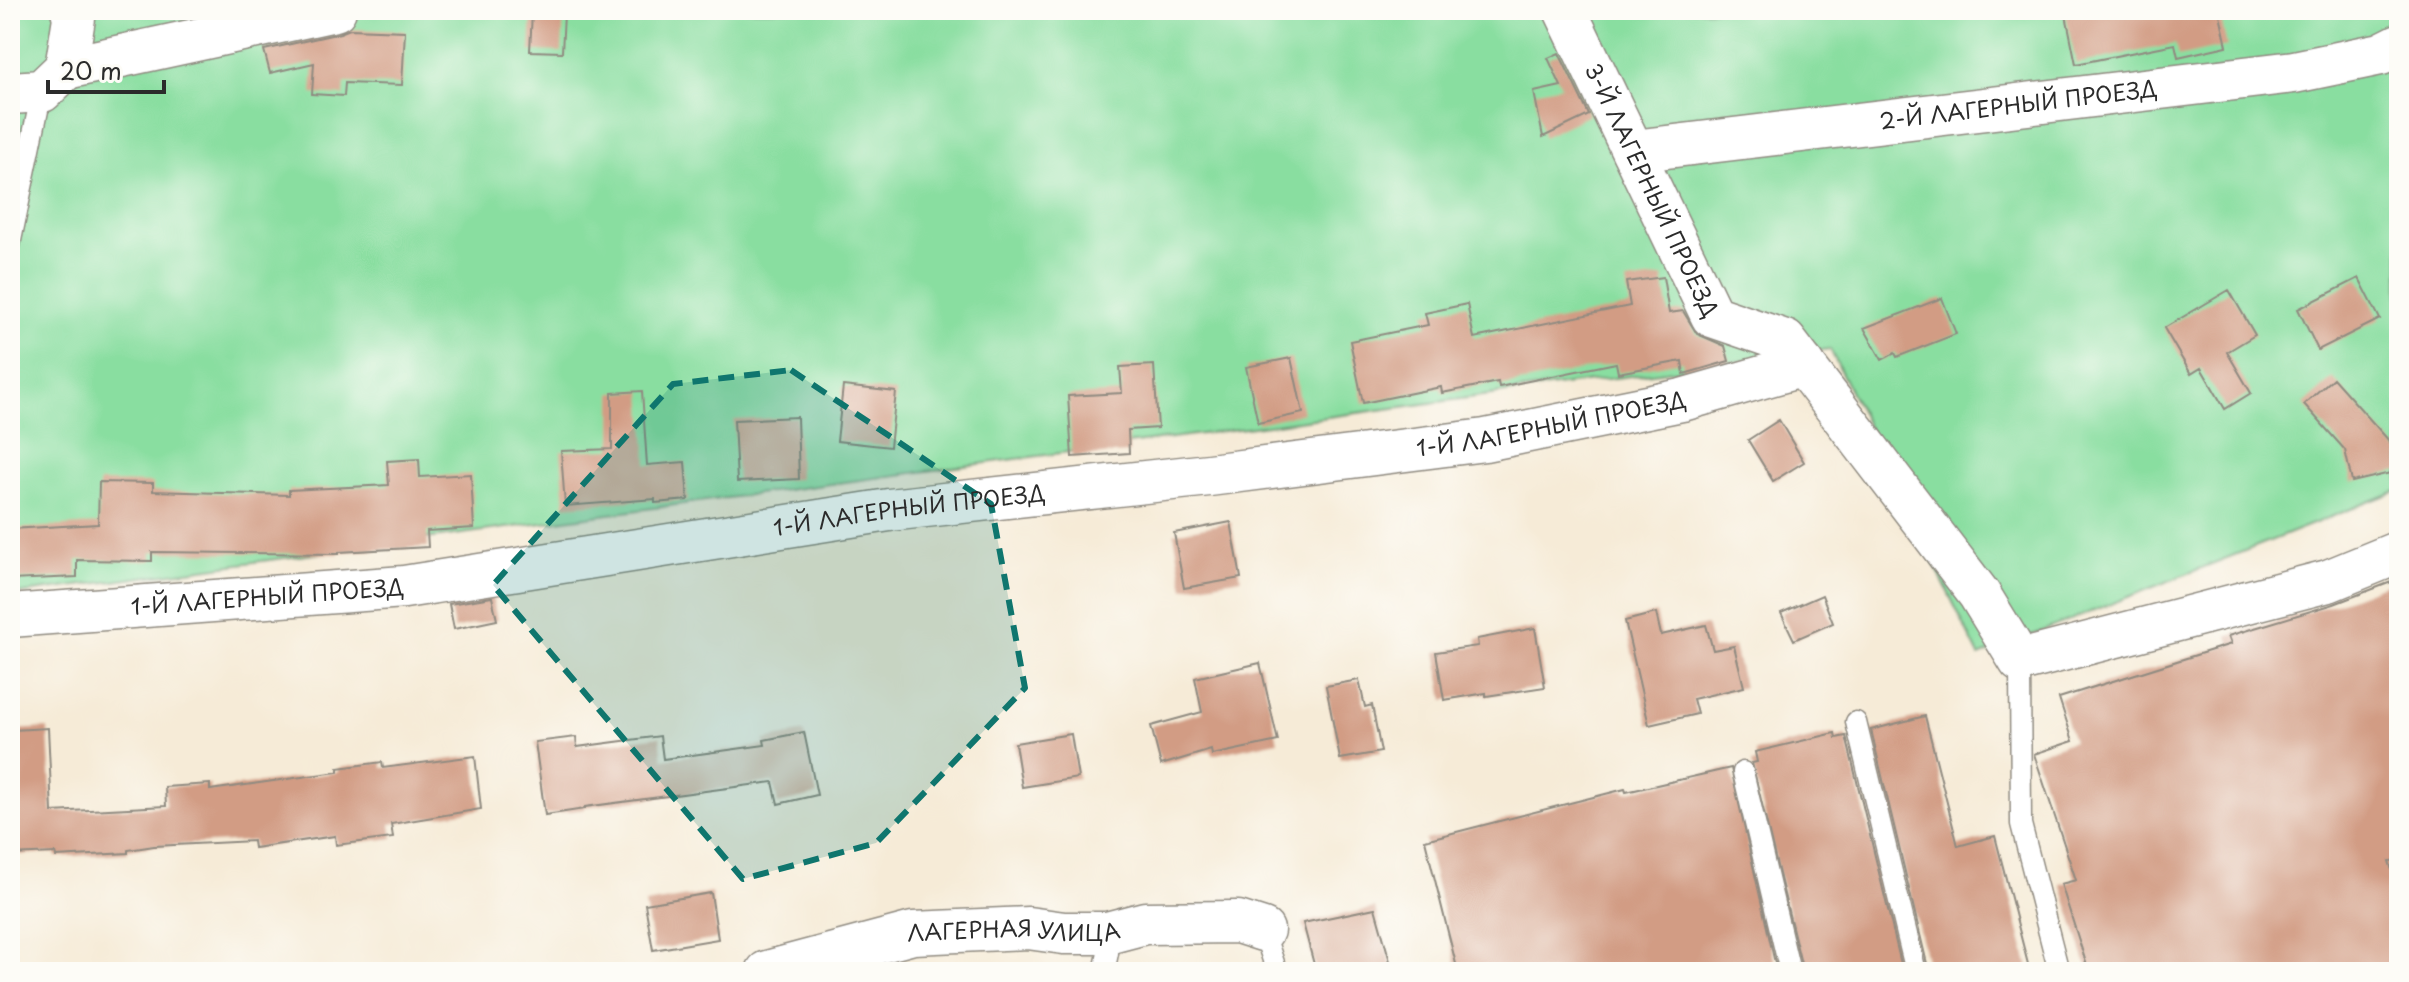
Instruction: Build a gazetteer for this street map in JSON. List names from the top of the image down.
{
  "streets": {
    "street": [
      "2-Й ЛАГЕРНЫЙ ПРОЕЗД",
      "3-Й ЛАГЕРНЫЙ ПРОЕЗД",
      "1-Й ЛАГЕРНЫЙ ПРОЕЗД",
      "ЛАГЕРНАЯ УЛИЦА"
    ]
  },
  "crossings": [
    ["2-Й ЛАГЕРНЫЙ ПРОЕЗД", "3-Й ЛАГЕРНЫЙ ПРОЕЗД"],
    ["3-Й ЛАГЕРНЫЙ ПРОЕЗД", "1-Й ЛАГЕРНЫЙ ПРОЕЗД"]
  ],
  "scale_bar": "20 m"
}
